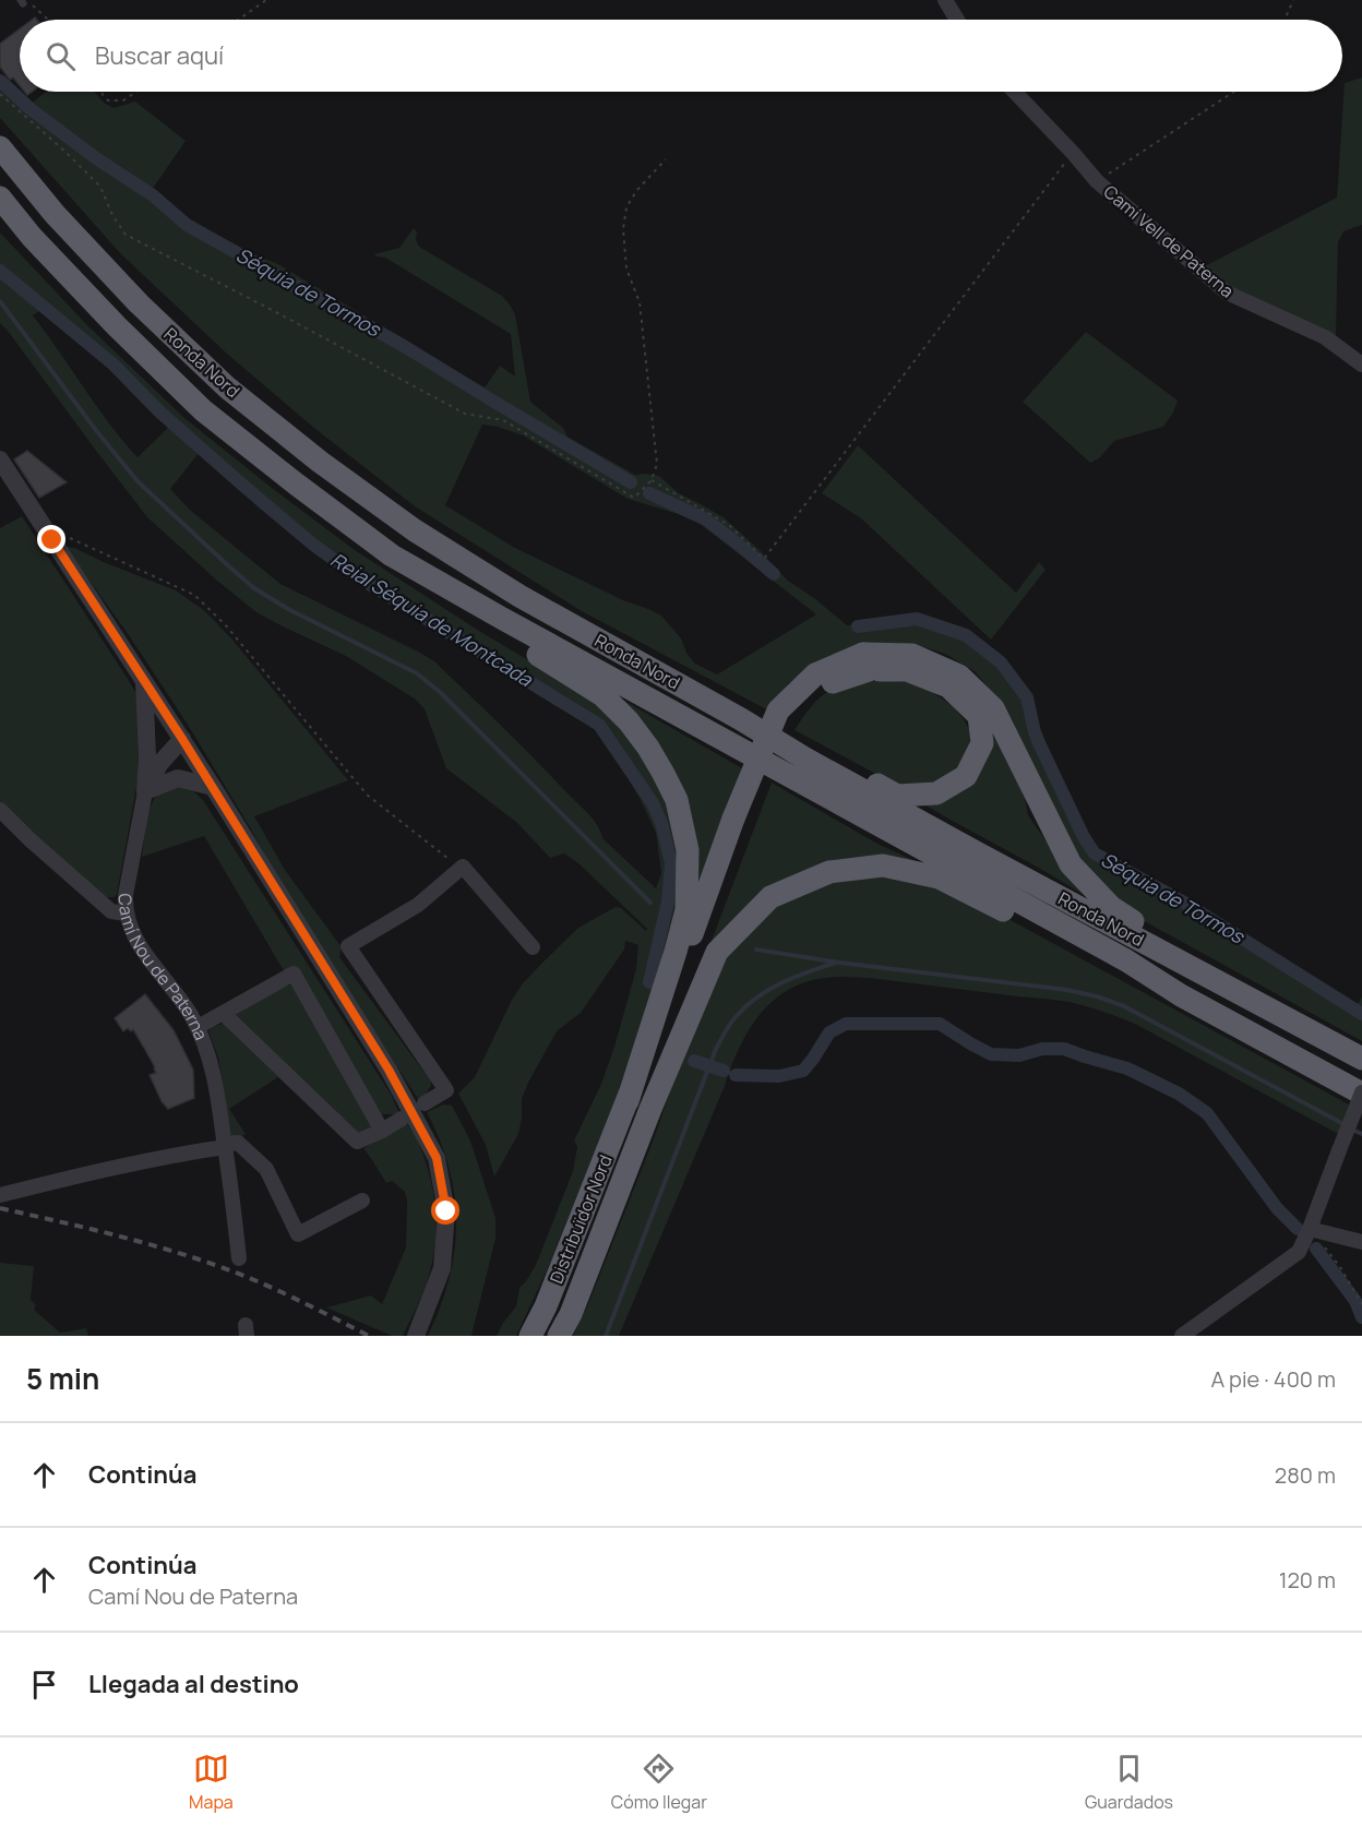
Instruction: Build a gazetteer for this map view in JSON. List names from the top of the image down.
{
  "streets": {
    "highway": ["Ronda Nord", "Distribuïdor Nord"],
    "street": ["Camí Vell de Paterna", "Camí Nou de Paterna"]
  },
  "water": ["Séquia de Tormos", "Reial Séquia de Montcada"],
  "page": {
    "search": "Buscar aquí",
    "heading": ["5 min", "A pie · 400 m"],
    "list": [
      ["Continúa", "280 m"],
      ["Continúa", "Camí Nou de Paterna", "120 m"],
      "Llegada al destino"
    ],
    "nav": ["Mapa", "Cómo llegar", "Guardados"]
  }
}
